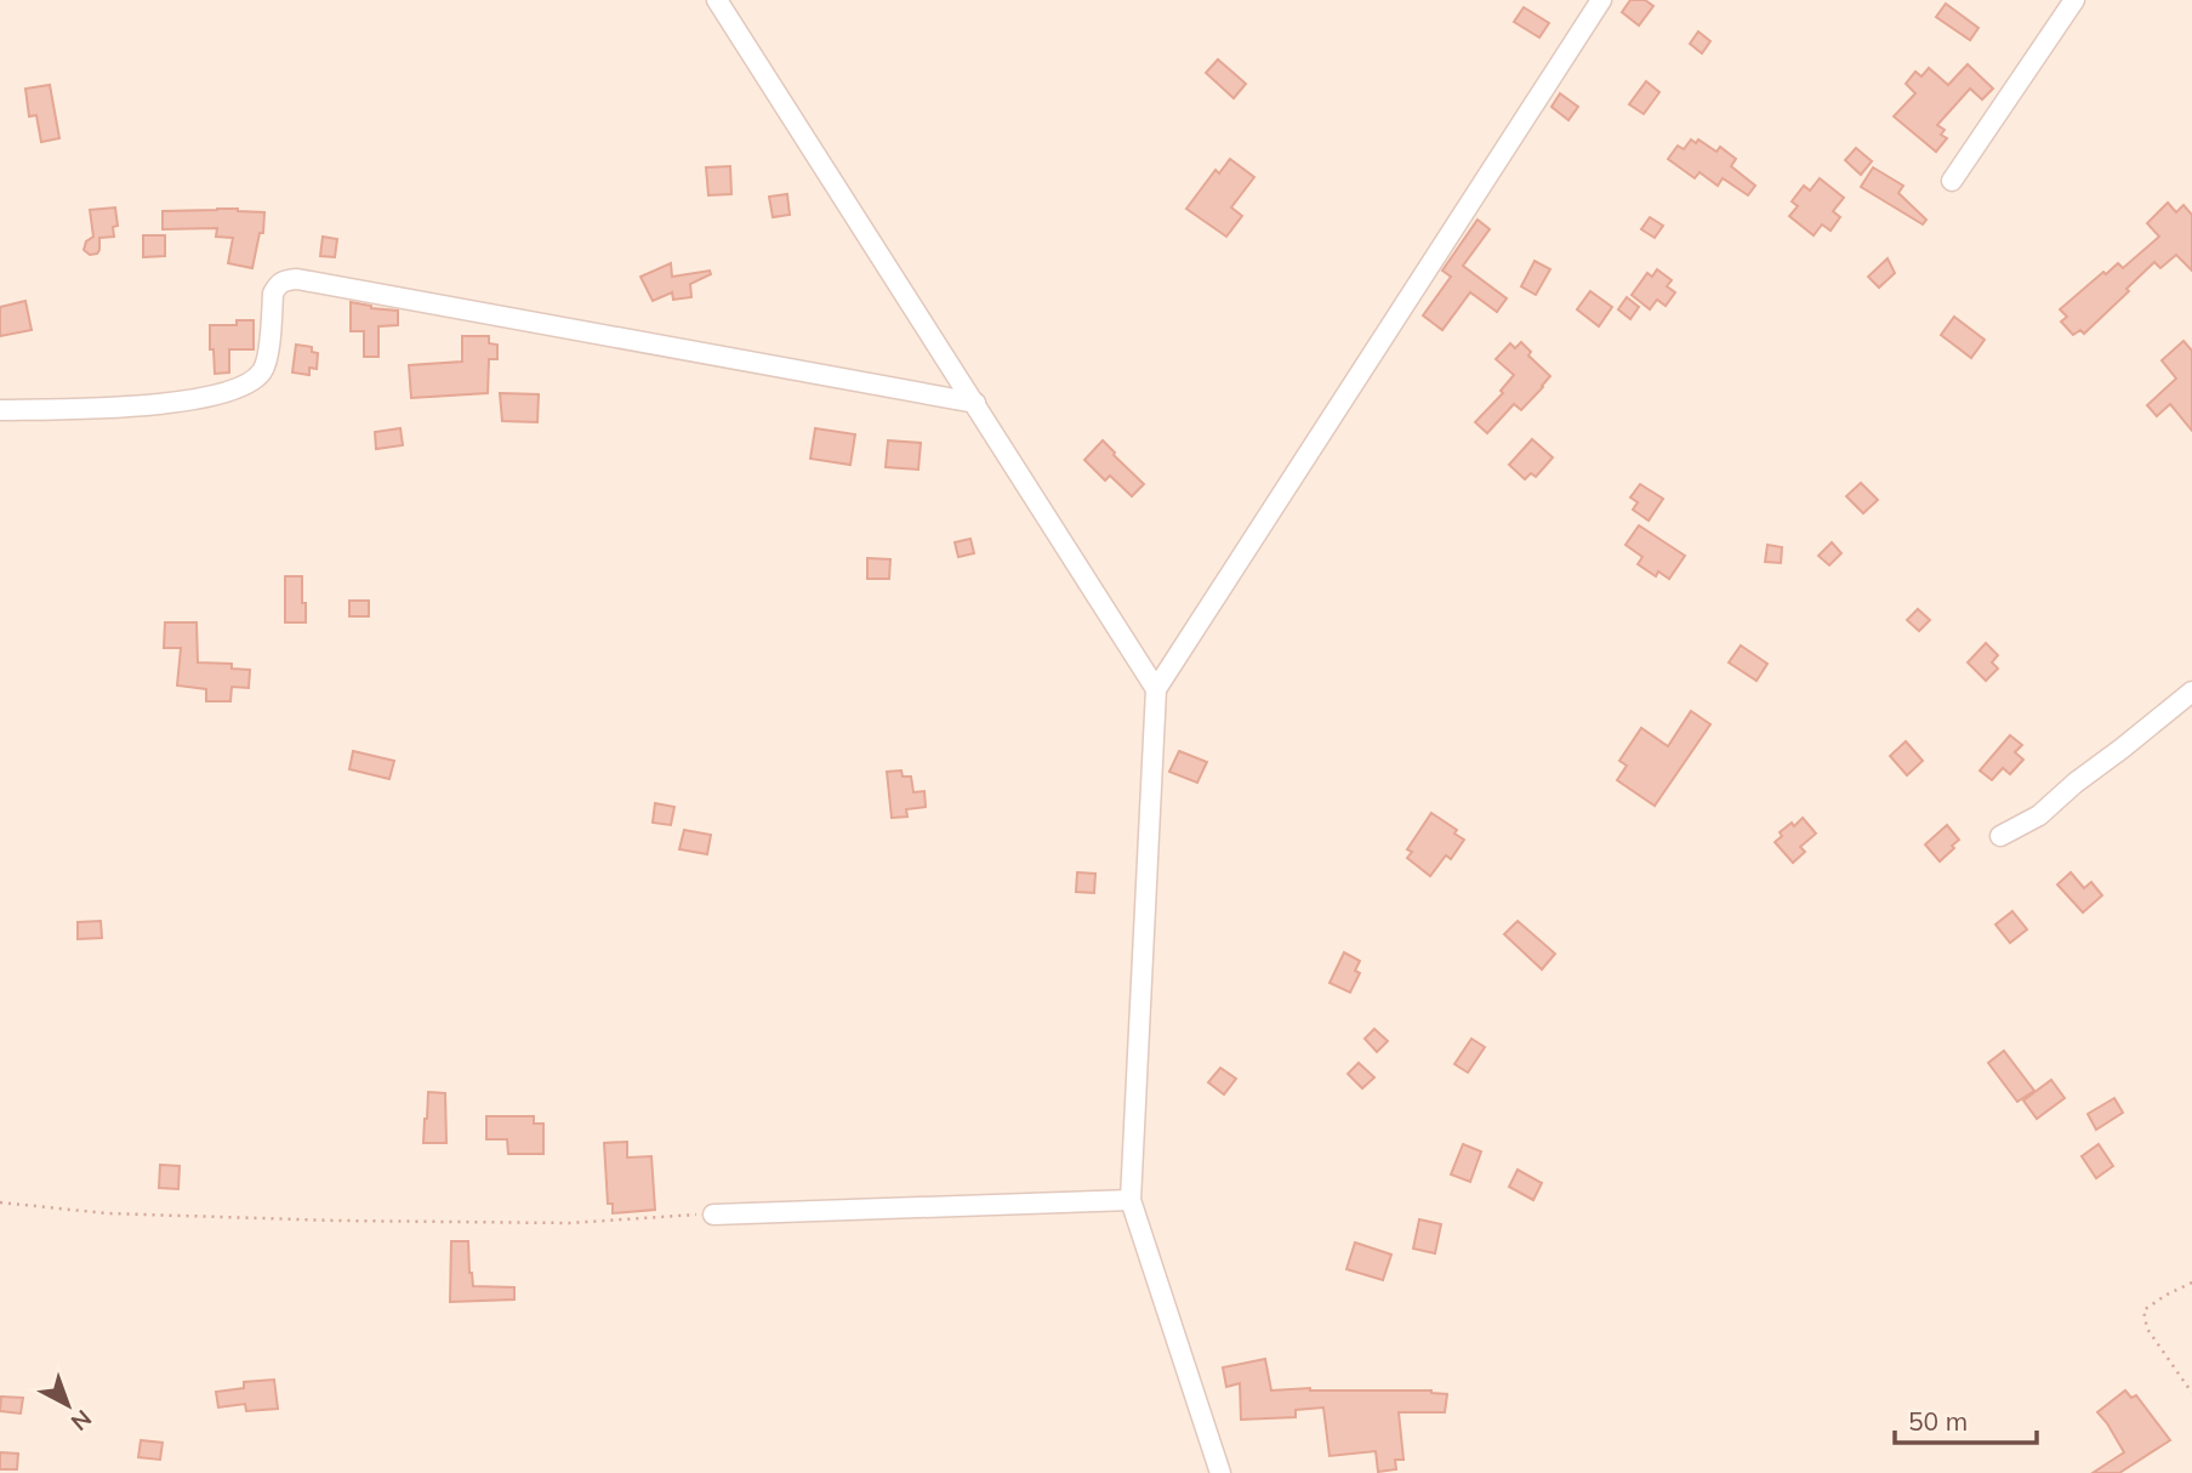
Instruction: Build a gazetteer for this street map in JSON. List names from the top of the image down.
{
  "scale_bar": "50 m",
  "north": "bottom right"
}
